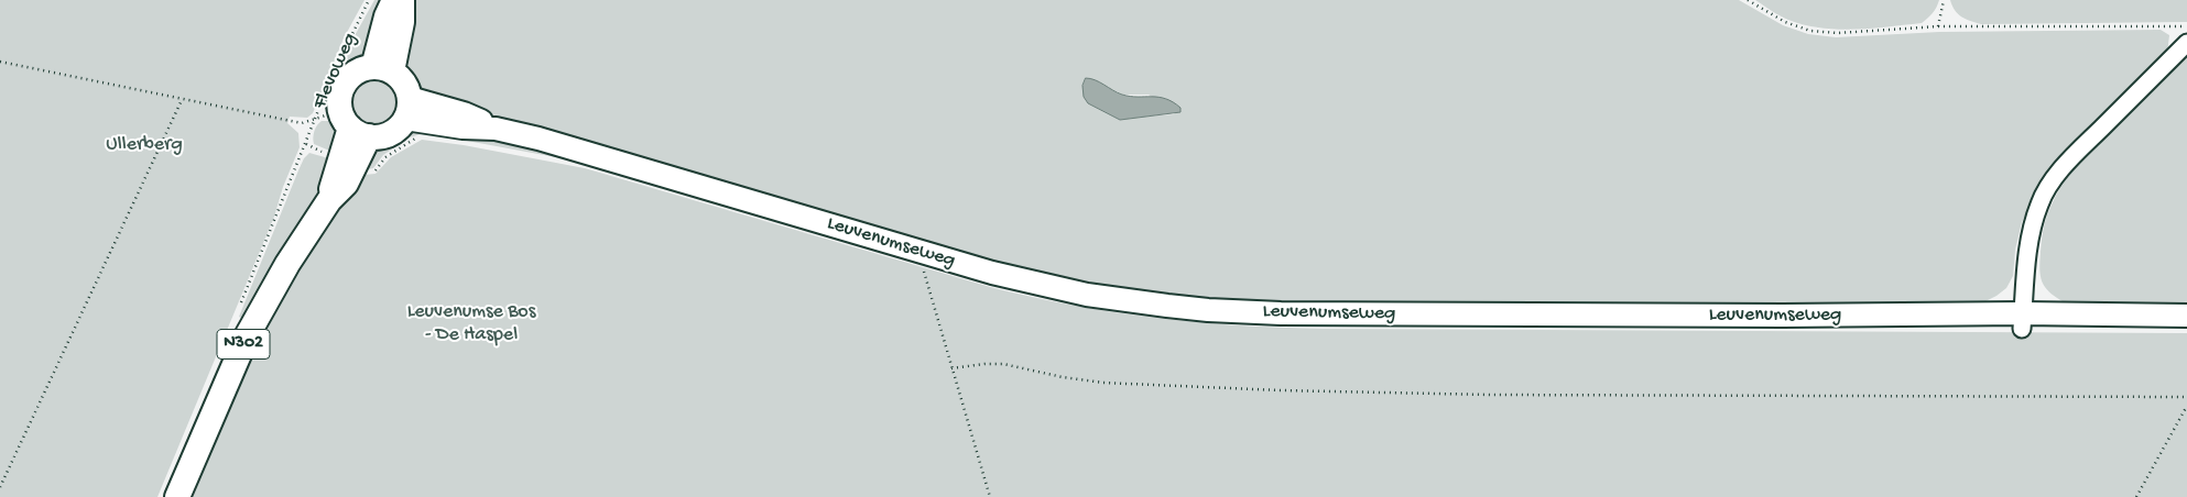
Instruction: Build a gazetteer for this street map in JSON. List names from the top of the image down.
{
  "streets": {
    "main road": ["Flevoweg", "Leuvenumseweg", "N302"]
  },
  "crossings": [
    ["Flevoweg", "Leuvenumseweg"],
    ["Flevoweg", "N302"],
    ["Leuvenumseweg", "N302"]
  ],
  "parks": ["Ullerberg", "Leuvenumse Bos - De Haspel"]
}
